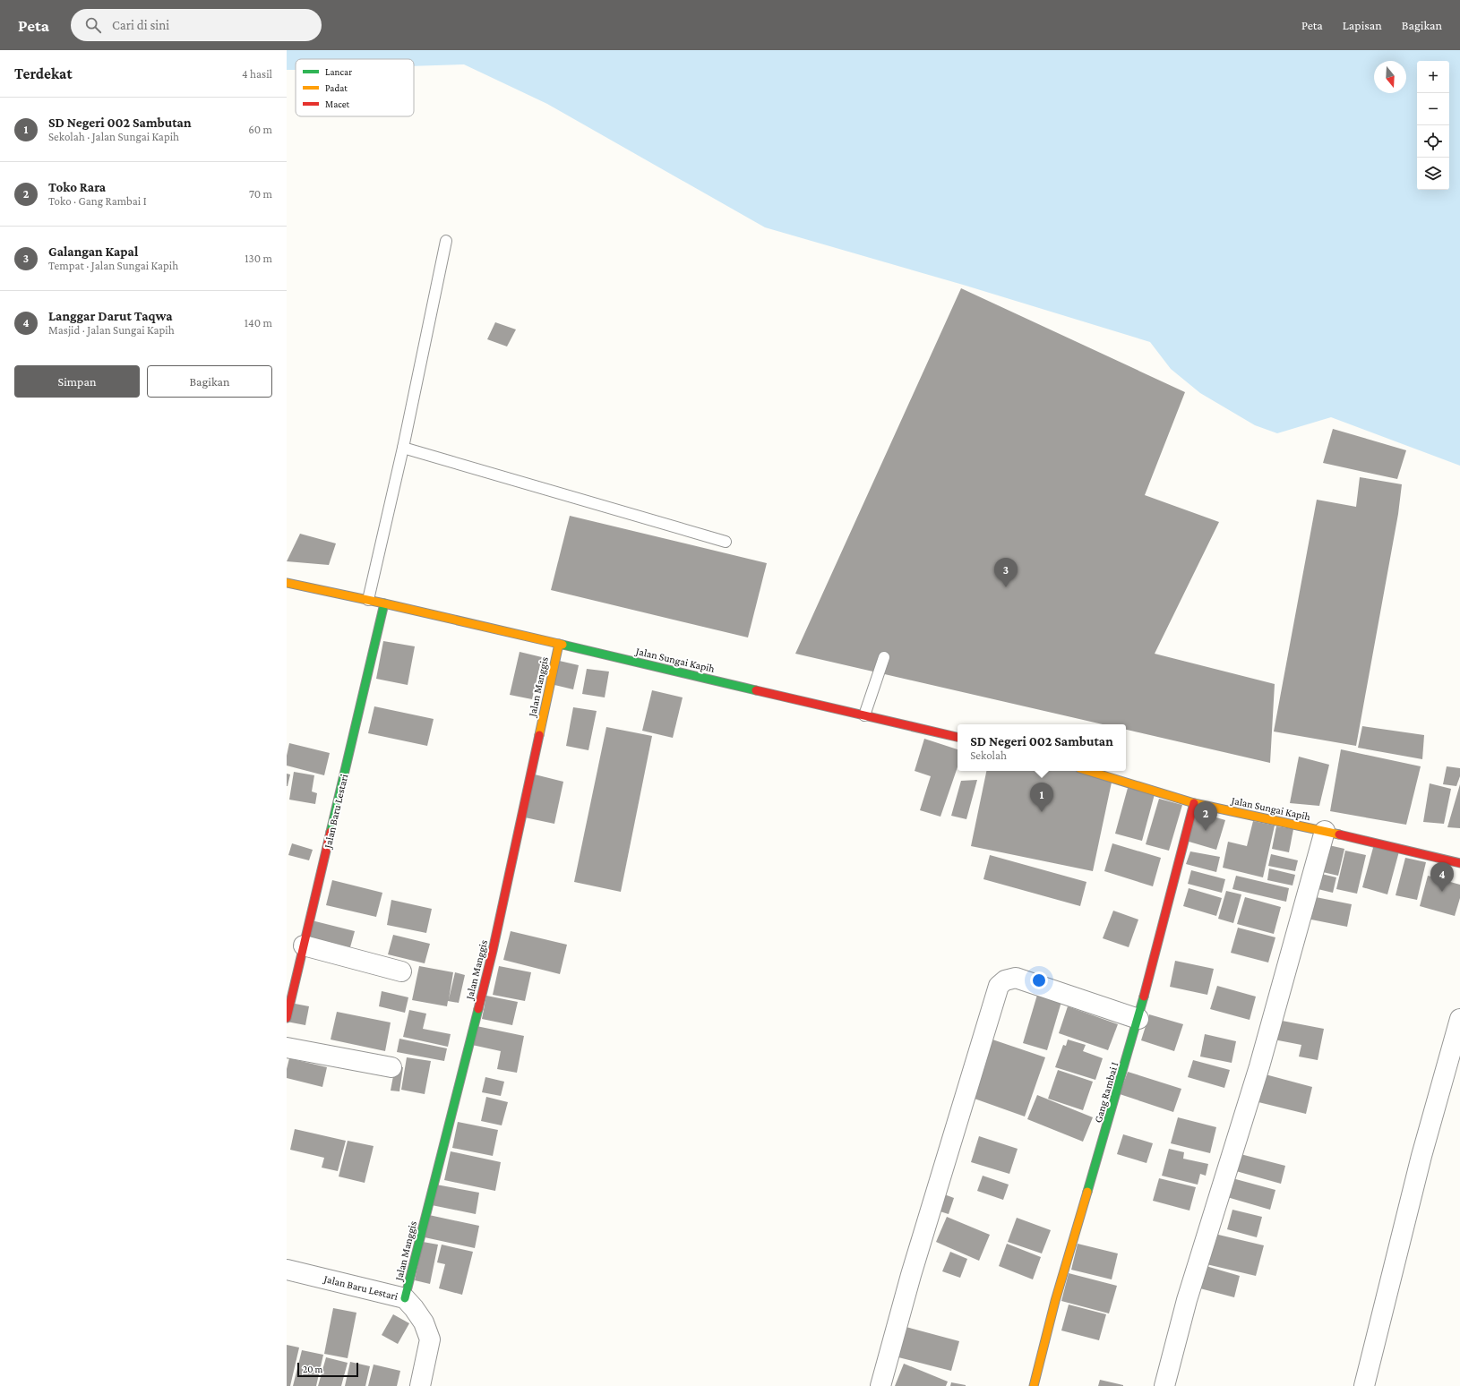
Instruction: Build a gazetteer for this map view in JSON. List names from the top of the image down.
{
  "streets": {
    "street": [
      "Jalan Sungai Kapih",
      "Jalan Manggis",
      "Jalan Baru Lestari",
      "Gang Rambai I"
    ]
  },
  "crossings": [
    ["Jalan Sungai Kapih", "Jalan Manggis"],
    ["Jalan Sungai Kapih", "Jalan Baru Lestari"],
    ["Jalan Sungai Kapih", "Gang Rambai I"],
    ["Jalan Manggis", "Jalan Baru Lestari"]
  ],
  "legend": ["Lancar", "Padat", "Macet"],
  "scale_bar": "20 m",
  "north": "bottom",
  "page": {
    "header": "Peta",
    "search": "Cari di sini",
    "nav": ["Peta", "Lapisan", "Bagikan"],
    "heading": ["Terdekat", "4 hasil"],
    "map_buttons": ["+", "−"],
    "list": [
      {
        "mark": "1",
        "name": "SD Negeri 002 Sambutan",
        "note": "Sekolah · Jalan Sungai Kapih",
        "value": "60 m"
      },
      {
        "mark": "2",
        "name": "Toko Rara",
        "note": "Toko · Gang Rambai I",
        "value": "70 m"
      },
      {
        "mark": "3",
        "name": "Galangan Kapal",
        "note": "Tempat · Jalan Sungai Kapih",
        "value": "130 m"
      },
      {
        "mark": "4",
        "name": "Langgar Darut Taqwa",
        "note": "Masjid · Jalan Sungai Kapih",
        "value": "140 m"
      }
    ],
    "buttons": ["Simpan", "Bagikan"],
    "pins": [
      "3",
      "1",
      "2",
      "4"
    ],
    "popup": ["SD Negeri 002 Sambutan", "Sekolah"],
    "scale": "20 m"
  }
}
